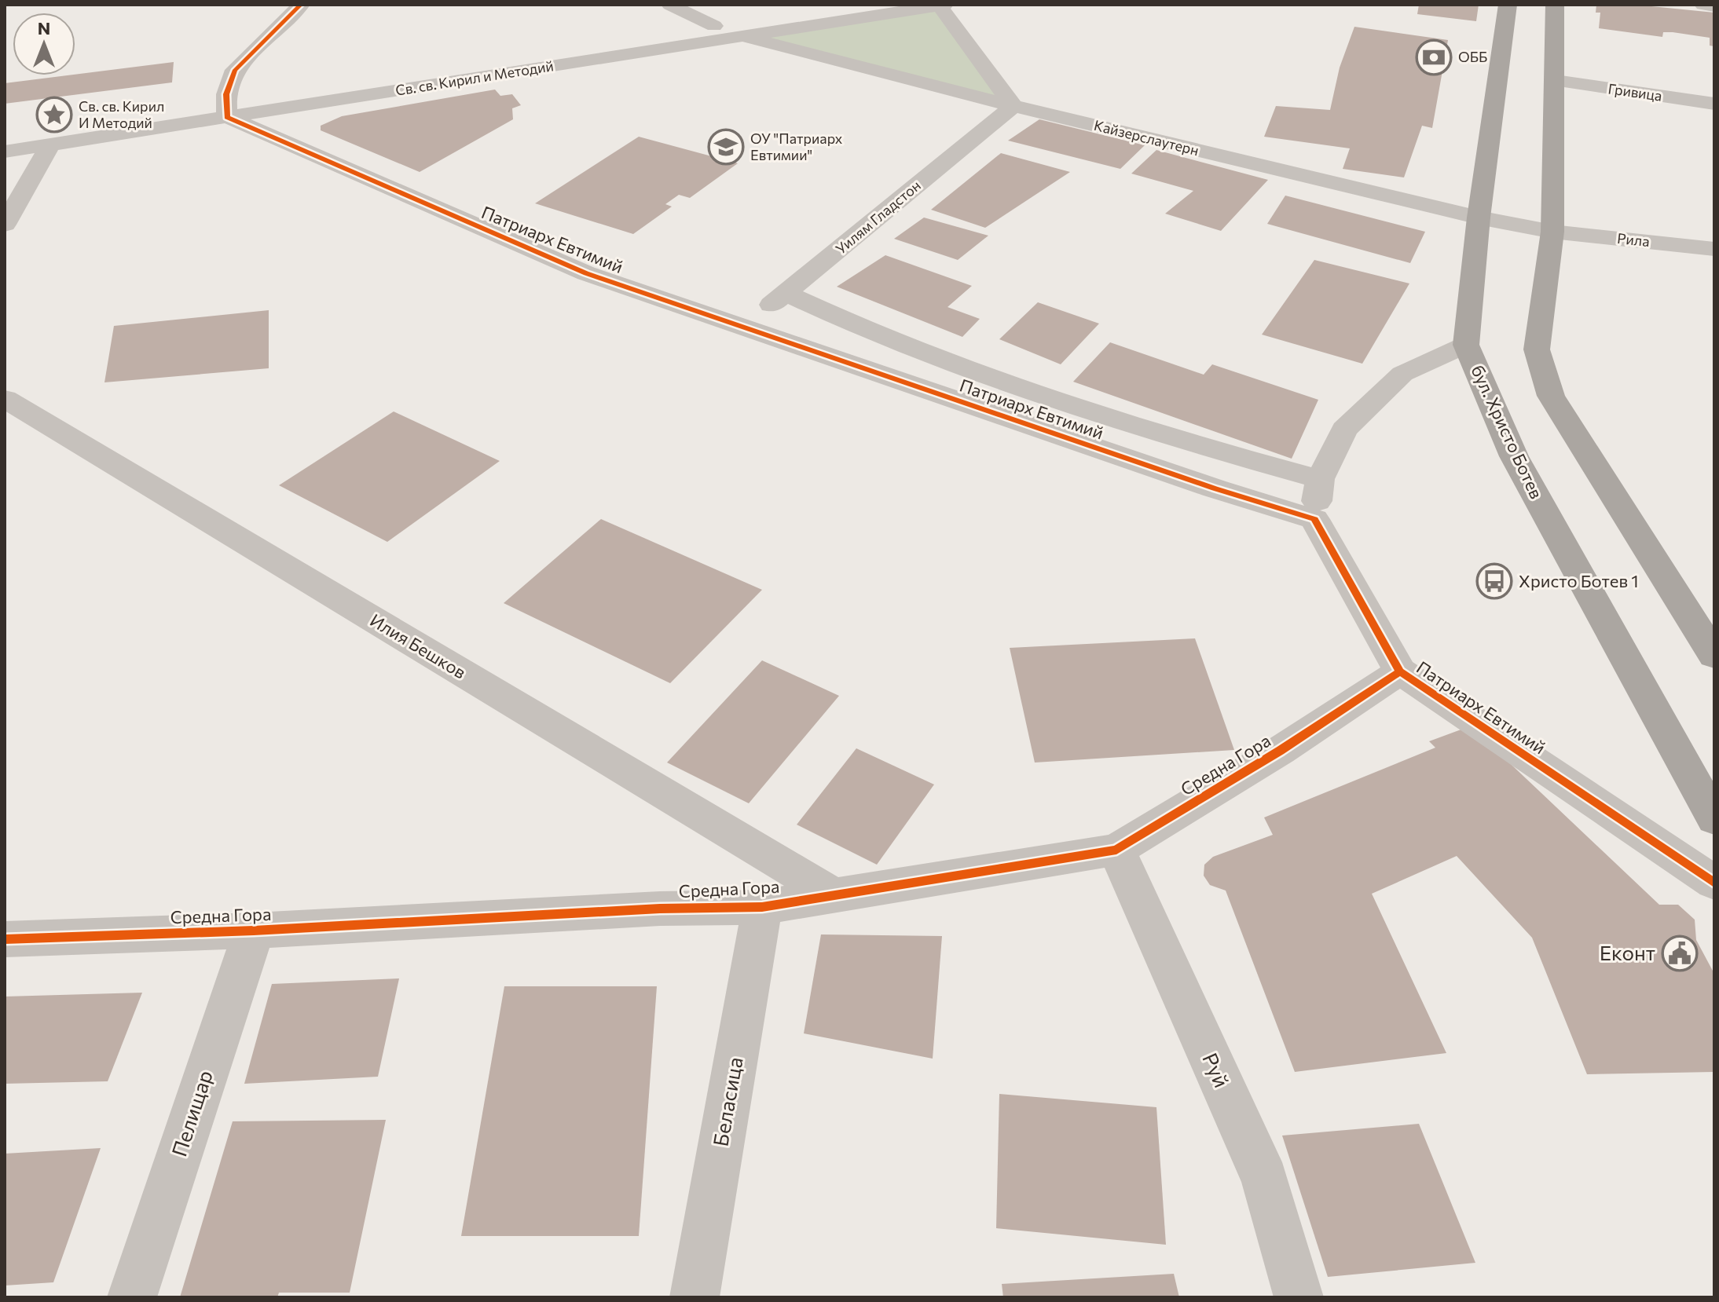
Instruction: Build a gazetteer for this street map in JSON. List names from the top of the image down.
{
  "streets": {
    "main road": ["бул. Христо Ботев"],
    "street": [
      "Св. св. Кирил и Методий",
      "Гривица",
      "Кайзерслаутерн",
      "Уилям Гладстон",
      "Патриарх Евтимий",
      "Рила",
      "Илия Бешков",
      "Средна Гора",
      "Руй",
      "Беласица",
      "Пелищар"
    ]
  },
  "crossings": [
    ["Св. св. Кирил и Методий", "Кайзерслаутерн"],
    ["Св. св. Кирил и Методий", "Патриарх Евтимий"],
    ["Кайзерслаутерн", "Уилям Гладстон"],
    ["Кайзерслаутерн", "Рила"],
    ["Кайзерслаутерн", "бул. Христо Ботев"],
    ["Уилям Гладстон", "Патриарх Евтимий"],
    ["Патриарх Евтимий", "Средна Гора"],
    ["Илия Бешков", "Средна Гора"],
    ["Средна Гора", "Руй"],
    ["Средна Гора", "Беласица"],
    ["Средна Гора", "Пелищар"]
  ],
  "places": {
    "bank": ["ОББ"],
    "place": ["Св. св. Кирил И Методий"],
    "school or university": ["ОУ \"Патриарх Евтимии\""],
    "bus stop": ["Христо Ботев 1"],
    "public building": ["Еконт"]
  },
  "north": "top"
}
